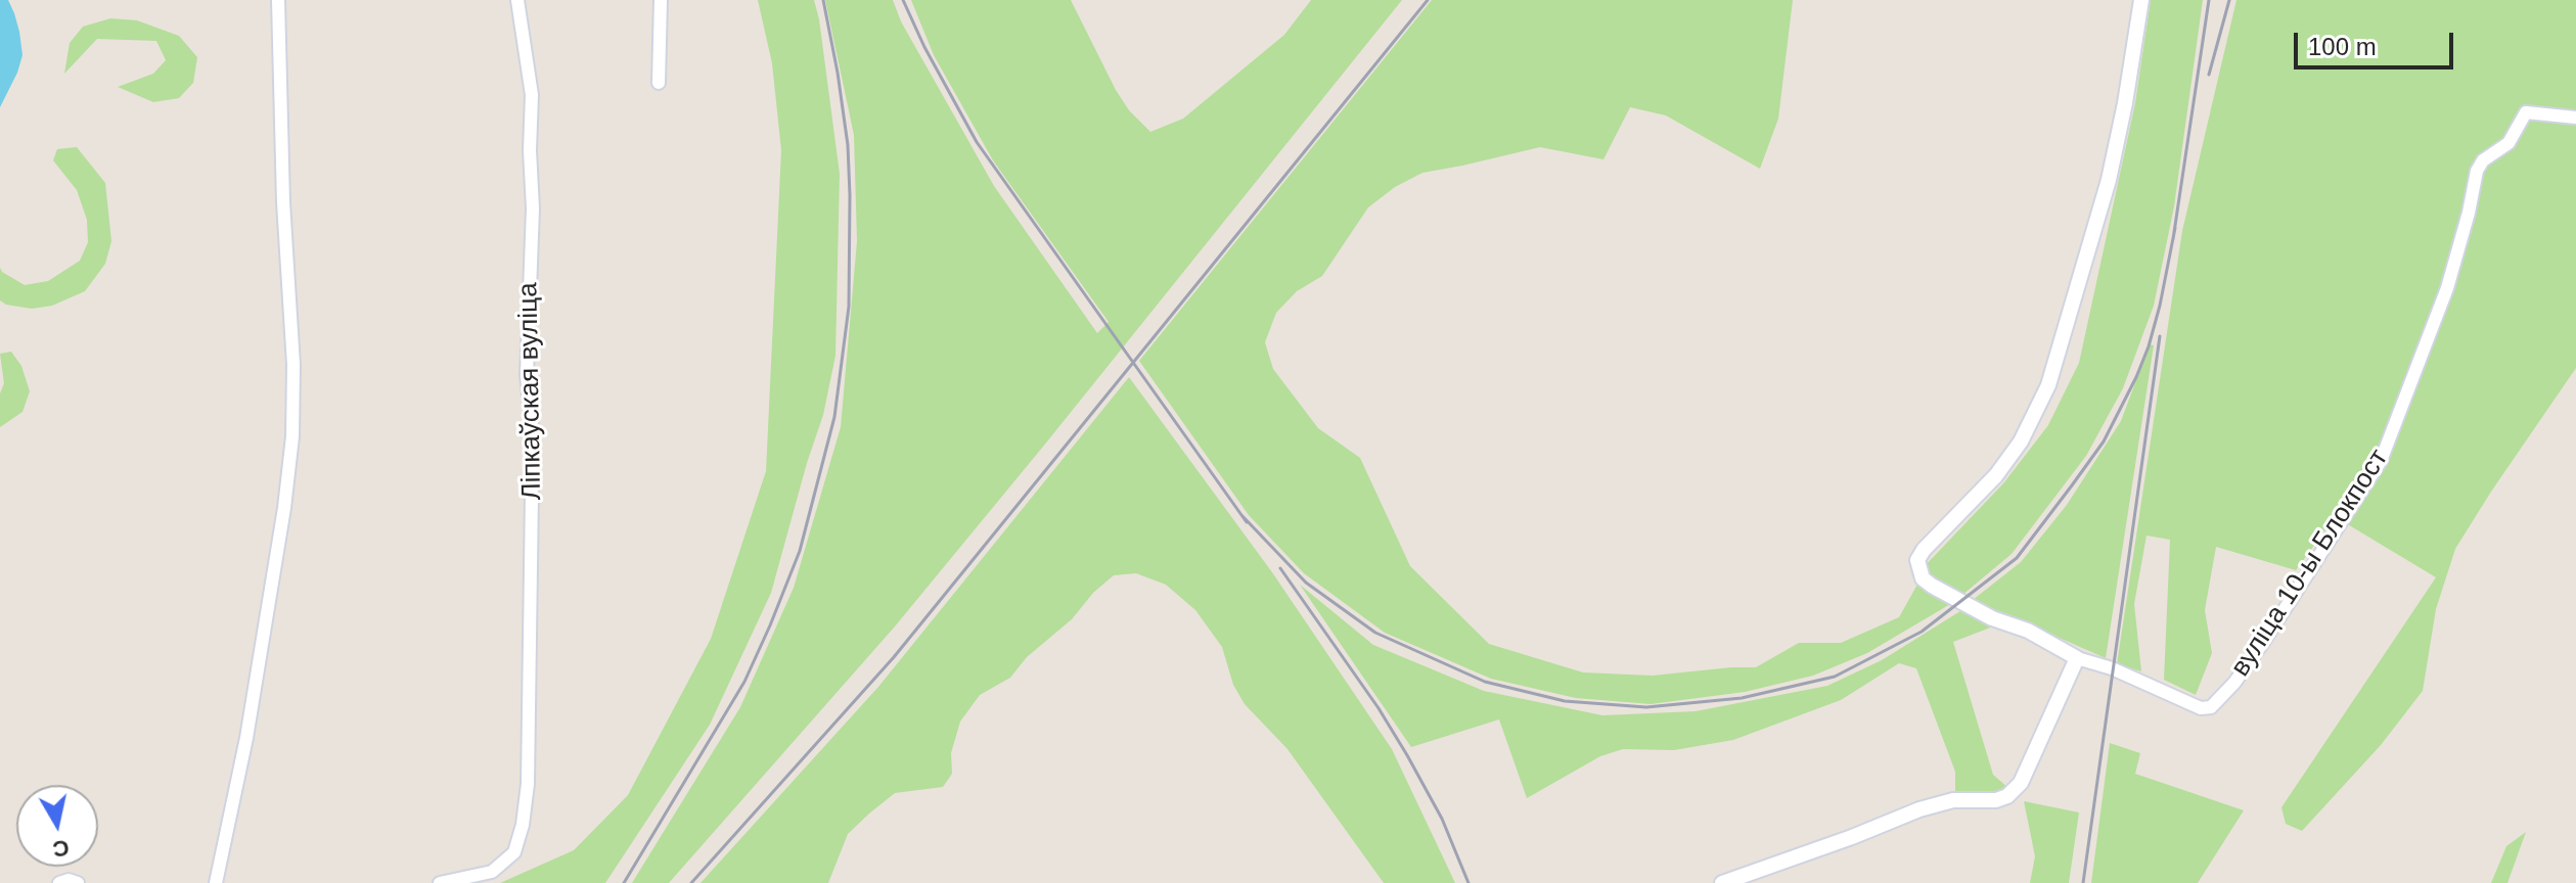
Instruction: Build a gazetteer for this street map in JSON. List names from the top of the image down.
{
  "streets": {
    "street": ["Ліпкаўская вуліца", "вуліца 10-ы Блокпост"]
  },
  "scale_bar": "100 m",
  "north": "bottom"
}
